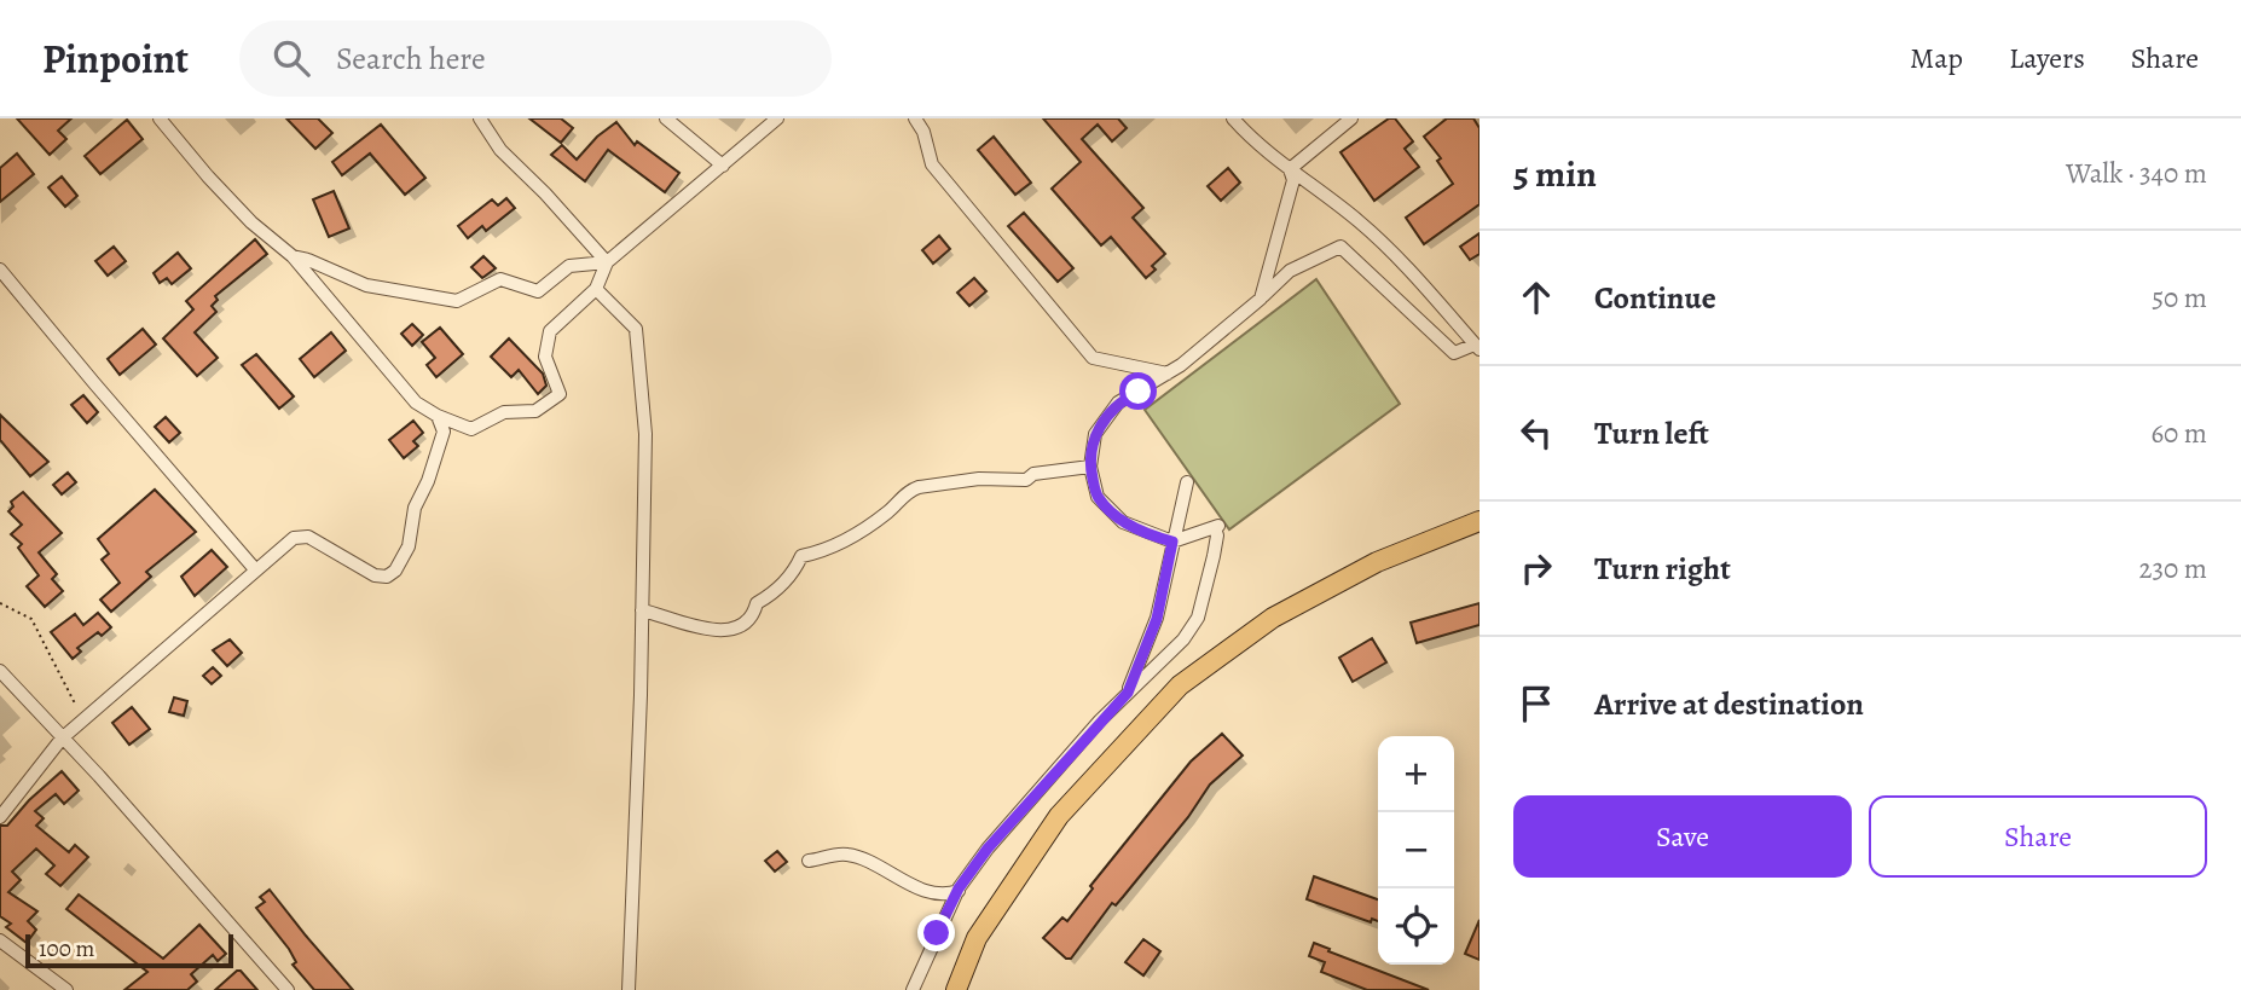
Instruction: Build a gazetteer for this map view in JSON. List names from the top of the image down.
{
  "scale_bar": "100 m",
  "page": {
    "header": "Pinpoint",
    "search": "Search here",
    "nav": ["Map", "Layers", "Share"],
    "heading": ["5 min", "Walk · 340 m"],
    "list": [
      ["Continue", "50 m"],
      ["Turn left", "60 m"],
      ["Turn right", "230 m"],
      "Arrive at destination"
    ],
    "map_buttons": ["+", "−"],
    "buttons": ["Save", "Share"],
    "scale": "100 m"
  }
}
